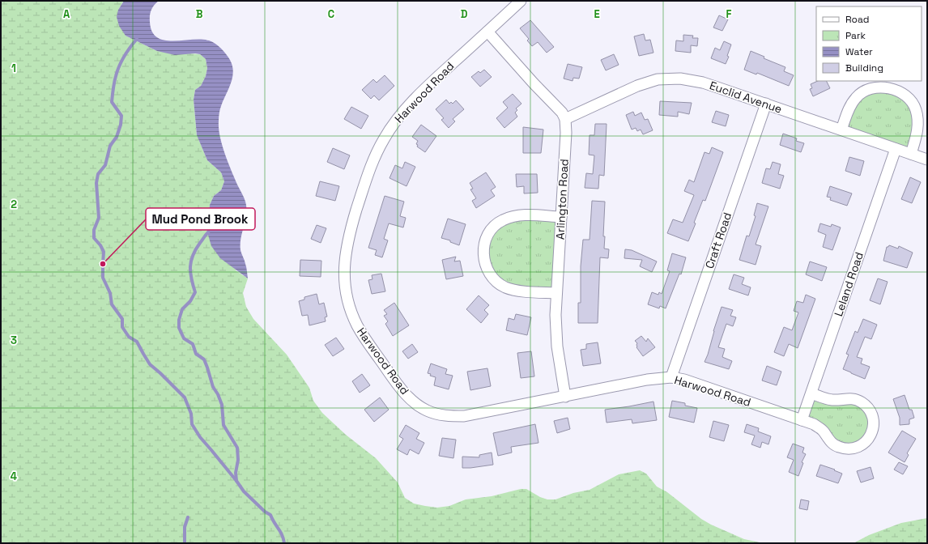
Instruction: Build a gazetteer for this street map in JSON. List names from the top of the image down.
{
  "streets": {
    "street": [
      "Harwood Road",
      "Euclid Avenue",
      "Arlington Road",
      "Craft Road",
      "Leland Road"
    ]
  },
  "crossings": [
    ["Harwood Road", "Arlington Road"],
    ["Harwood Road", "Craft Road"],
    ["Harwood Road", "Leland Road"],
    ["Euclid Avenue", "Arlington Road"],
    ["Euclid Avenue", "Craft Road"],
    ["Euclid Avenue", "Leland Road"]
  ],
  "places": ["Mud Pond Brook"],
  "legend": [
    "Road",
    "Park",
    "Water",
    "Building"
  ],
  "grid": {
    "columns": [
      "A",
      "B",
      "C",
      "D",
      "E",
      "F"
    ],
    "rows": [
      "1",
      "2",
      "3",
      "4"
    ]
  }
}
